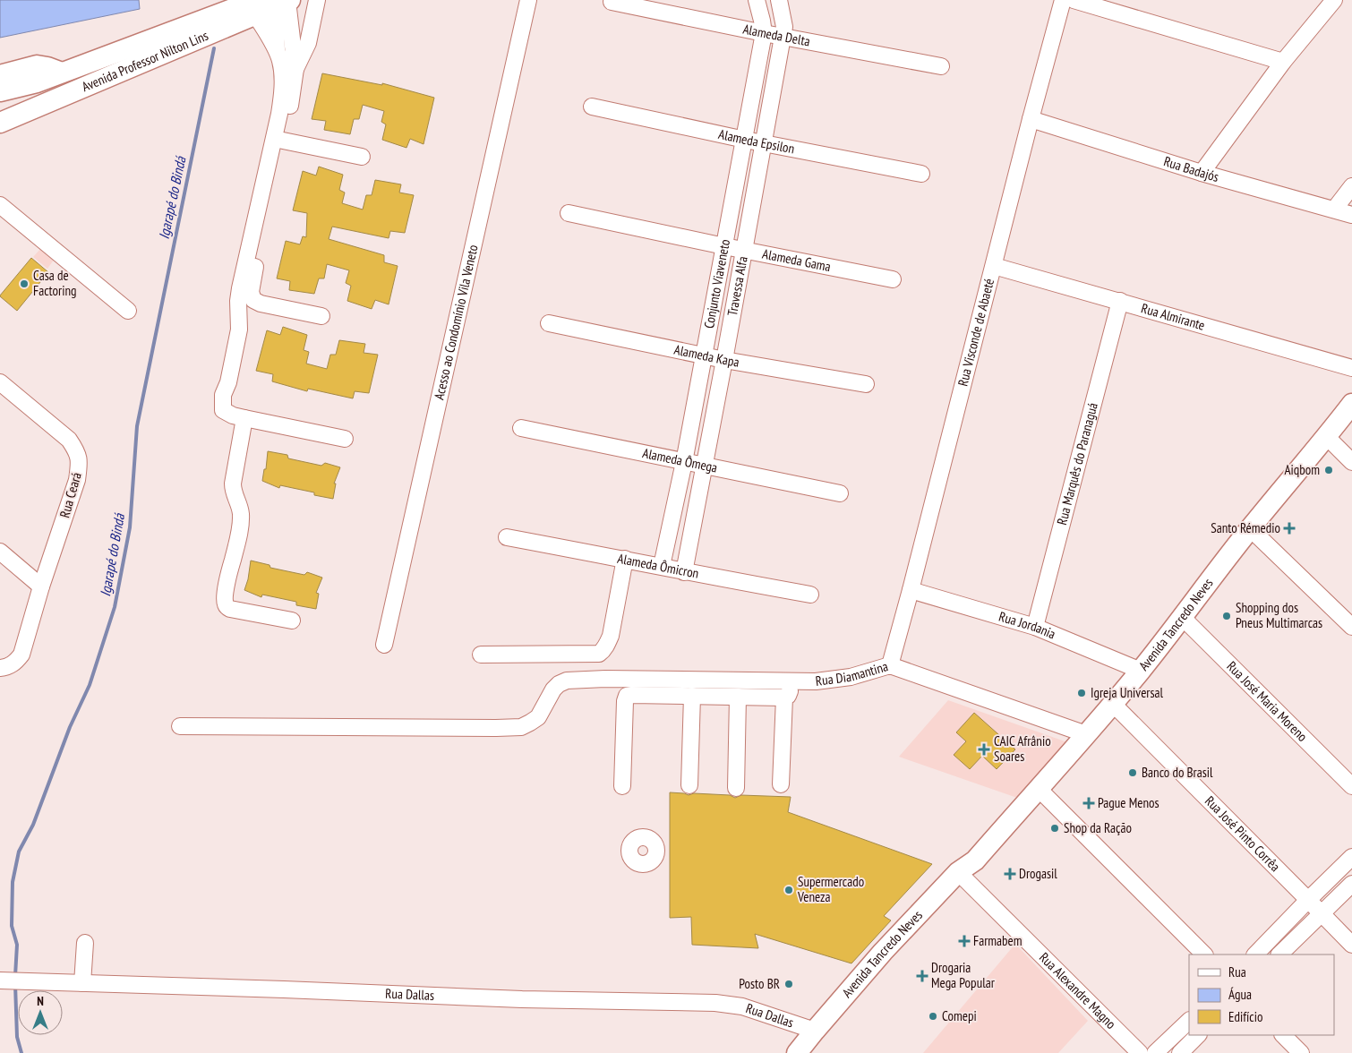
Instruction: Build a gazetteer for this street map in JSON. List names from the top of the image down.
{
  "streets": {
    "main road": ["Avenida Professor Nilton Lins", "Avenida Tancredo Neves"],
    "street": [
      "Alameda Delta",
      "Alameda Epsilon",
      "Rua Badajós",
      "Alameda Gama",
      "Conjunto Viaveneto",
      "Travessa Alfa",
      "Rua Almirante",
      "Acesso ao Condomínio Vila Veneto",
      "Rua Visconde de Abaeté",
      "Alameda Kapa",
      "Alameda Ômega",
      "Rua Marquês do Paranaguá",
      "Rua Ceará",
      "Alameda Ômicron",
      "Rua Jordania",
      "Rua Diamantina",
      "Rua José Maria Moreno",
      "Rua José Pinto Corrêa",
      "Rua Alexandre Magno",
      "Rua Dallas"
    ]
  },
  "crossings": [
    ["Alameda Delta", "Conjunto Viaveneto"],
    ["Alameda Delta", "Travessa Alfa"],
    ["Alameda Epsilon", "Conjunto Viaveneto"],
    ["Alameda Epsilon", "Travessa Alfa"],
    ["Rua Badajós", "Rua Visconde de Abaeté"],
    ["Alameda Gama", "Conjunto Viaveneto"],
    ["Alameda Gama", "Travessa Alfa"],
    ["Conjunto Viaveneto", "Alameda Kapa"],
    ["Conjunto Viaveneto", "Alameda Ômega"],
    ["Conjunto Viaveneto", "Alameda Ômicron"],
    ["Travessa Alfa", "Alameda Kapa"],
    ["Travessa Alfa", "Alameda Ômega"],
    ["Travessa Alfa", "Alameda Ômicron"],
    ["Rua Almirante", "Rua Visconde de Abaeté"],
    ["Rua Almirante", "Rua Marquês do Paranaguá"],
    ["Rua Visconde de Abaeté", "Rua Jordania"],
    ["Rua Visconde de Abaeté", "Rua Diamantina"],
    ["Rua Marquês do Paranaguá", "Rua Jordania"],
    ["Avenida Tancredo Neves", "Rua Jordania"],
    ["Avenida Tancredo Neves", "Rua Diamantina"],
    ["Avenida Tancredo Neves", "Rua José Maria Moreno"],
    ["Avenida Tancredo Neves", "Rua José Pinto Corrêa"],
    ["Avenida Tancredo Neves", "Rua Alexandre Magno"],
    ["Avenida Tancredo Neves", "Rua Dallas"]
  ],
  "water": ["Igarapé do Bindá"],
  "places": {
    "other": [
      "Casa de Factoring",
      "Aiqbom",
      "Shopping dos Pneus Multimarcas",
      "Igreja Universal",
      "Banco do Brasil",
      "Shop da Ração",
      "Supermercado Veneza",
      "Posto BR",
      "Comepi"
    ],
    "health": [
      "Santo Rémedio",
      "CAIC Afrânio Soares",
      "Pague Menos",
      "Drogasil",
      "Farmabem",
      "Drogaria Mega Popular"
    ]
  },
  "legend": ["Rua", "Água", "Edifício"],
  "north": "top"
}
